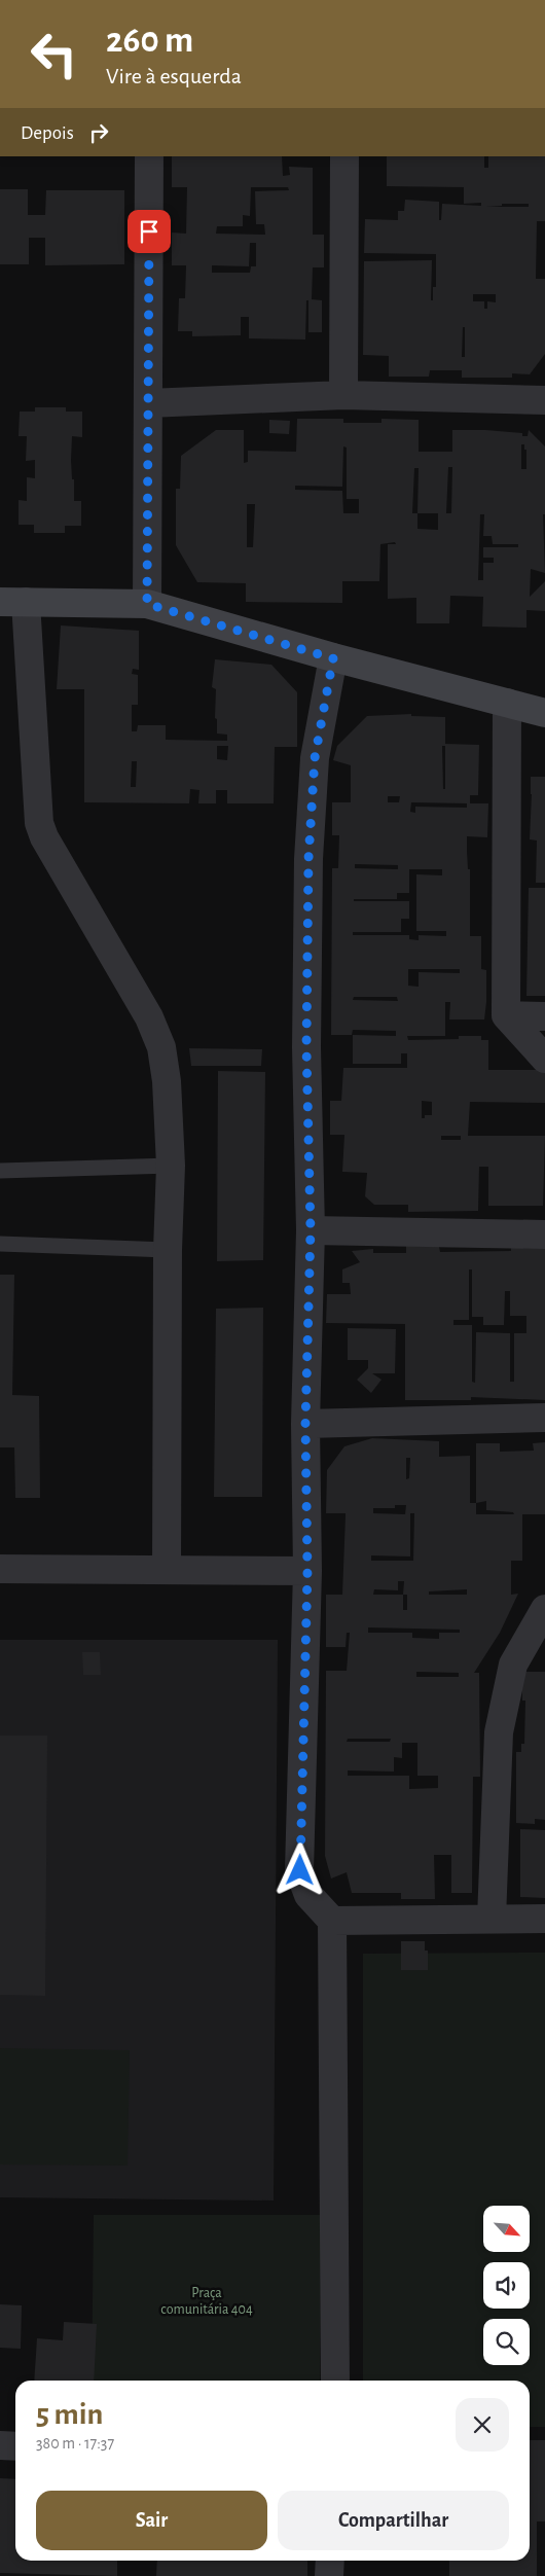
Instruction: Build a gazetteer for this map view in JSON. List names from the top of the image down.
{
  "parks": ["Praça comunitária 404"],
  "north": "bottom right",
  "page": {
    "turn": ["260 m", "Vire à esquerda"],
    "then": "Depois",
    "heading": ["5 min", "380 m · 17:37"],
    "buttons": ["Sair", "Compartilhar"]
  }
}
